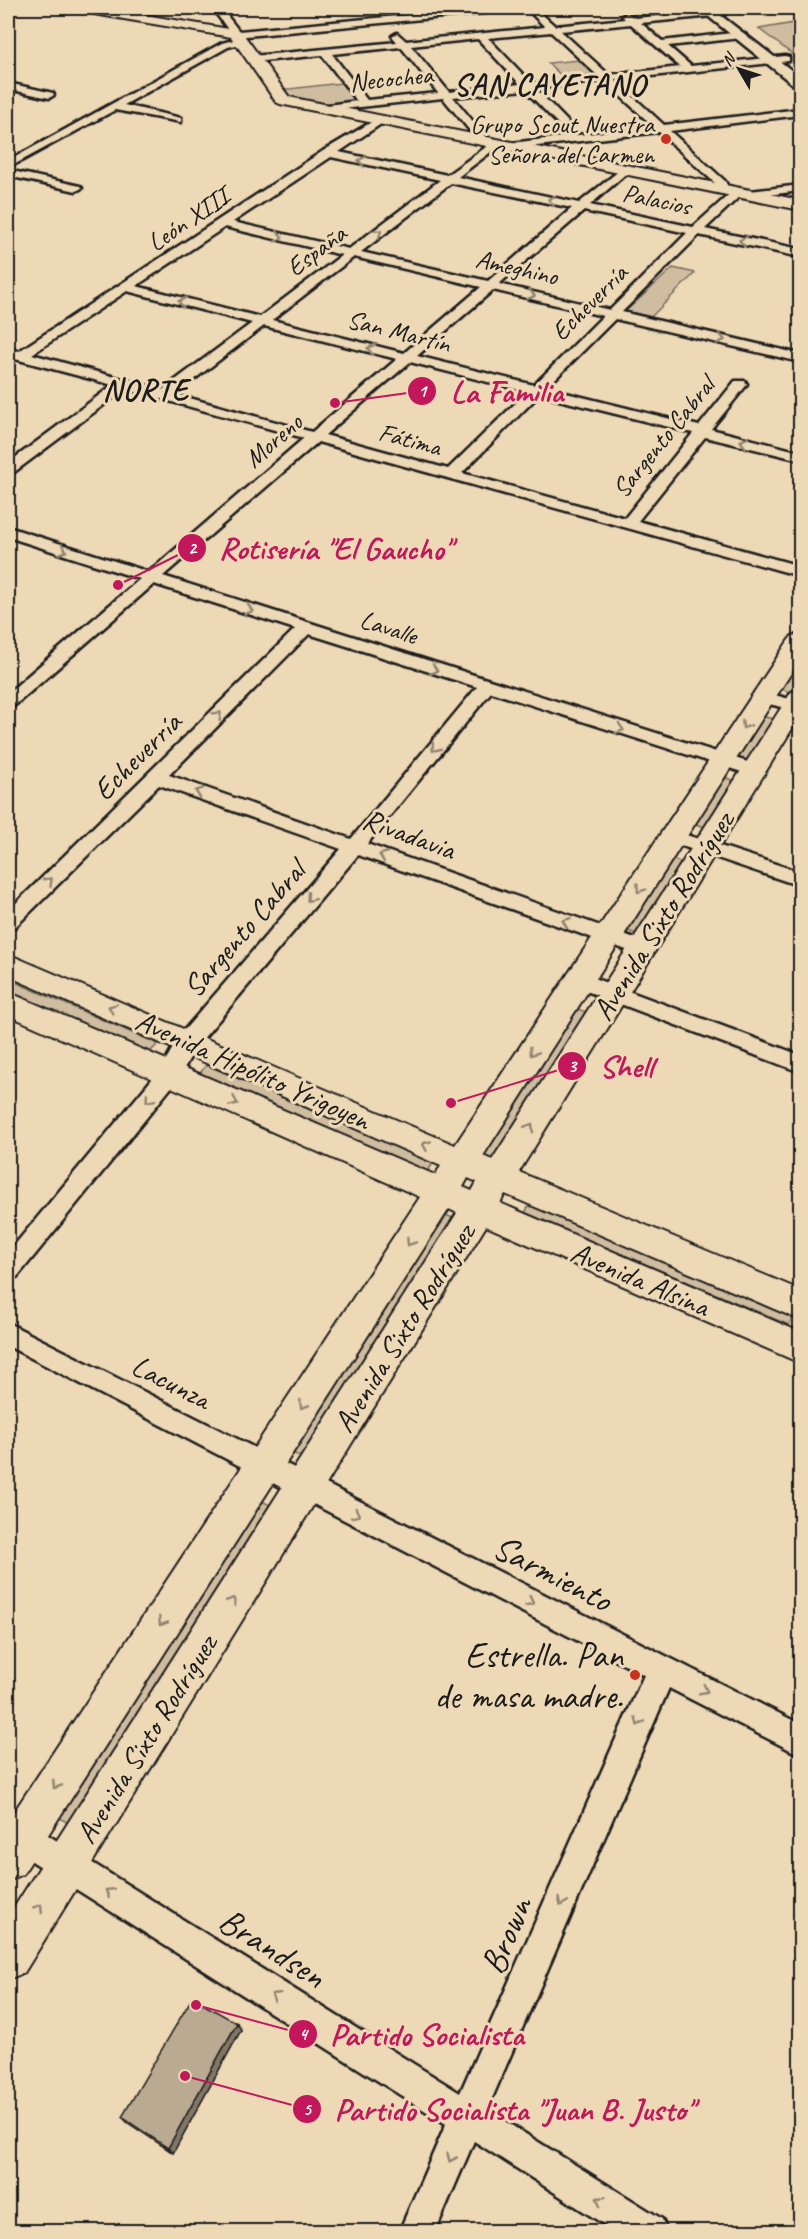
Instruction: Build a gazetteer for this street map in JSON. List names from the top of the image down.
{
  "streets": {
    "main road": ["Avenida Sixto Rodríguez", "Avenida Hipólito Yrigoyen", "Avenida Alsina"],
    "street": [
      "Necochea",
      "Palacios",
      "León XIII",
      "España",
      "Ameghino",
      "Echeverría",
      "San Martín",
      "Sargento Cabral",
      "Fátima",
      "Moreno",
      "Lavalle",
      "Rivadavia",
      "Lacunza",
      "Sarmiento",
      "Brown",
      "Brandsen"
    ]
  },
  "crossings": [
    ["Palacios", "León XIII"],
    ["Palacios", "España"],
    ["Palacios", "Echeverría"],
    ["Palacios", "Moreno"],
    ["León XIII", "Ameghino"],
    ["León XIII", "San Martín"],
    ["León XIII", "Fátima"],
    ["España", "Ameghino"],
    ["España", "San Martín"],
    ["España", "Fátima"],
    ["Ameghino", "Echeverría"],
    ["Ameghino", "Moreno"],
    ["Echeverría", "San Martín"],
    ["Echeverría", "Fátima"],
    ["Echeverría", "Lavalle"],
    ["Echeverría", "Rivadavia"],
    ["San Martín", "Sargento Cabral"],
    ["San Martín", "Moreno"],
    ["Sargento Cabral", "Fátima"],
    ["Sargento Cabral", "Lavalle"],
    ["Sargento Cabral", "Rivadavia"],
    ["Sargento Cabral", "Avenida Hipólito Yrigoyen"],
    ["Fátima", "Moreno"],
    ["Moreno", "Lavalle"],
    ["Lavalle", "Avenida Sixto Rodríguez"],
    ["Rivadavia", "Avenida Sixto Rodríguez"],
    ["Avenida Sixto Rodríguez", "Avenida Hipólito Yrigoyen"],
    ["Avenida Sixto Rodríguez", "Avenida Alsina"],
    ["Avenida Sixto Rodríguez", "Lacunza"],
    ["Avenida Sixto Rodríguez", "Sarmiento"],
    ["Avenida Sixto Rodríguez", "Brandsen"],
    ["Avenida Hipólito Yrigoyen", "Avenida Alsina"],
    ["Lacunza", "Sarmiento"],
    ["Sarmiento", "Brown"],
    ["Brown", "Brandsen"]
  ],
  "one_way": [
    "Echeverría",
    "San Martín",
    "Sargento Cabral",
    "Lavalle",
    "Rivadavia",
    "Sarmiento",
    "Brown",
    "Brandsen"
  ],
  "districts": ["SAN CAYETANO", "NORTE"],
  "places": [
    "Grupo Scout Nuestra Señora del Carmen",
    "La Familia",
    "Rotisería \"El Gaucho\"",
    "Shell",
    "Estrella. Pan de masa madre.",
    "Partido Socialista",
    "Partido Socialista \"Juan B. Justo\""
  ],
  "north": "top left"
}
